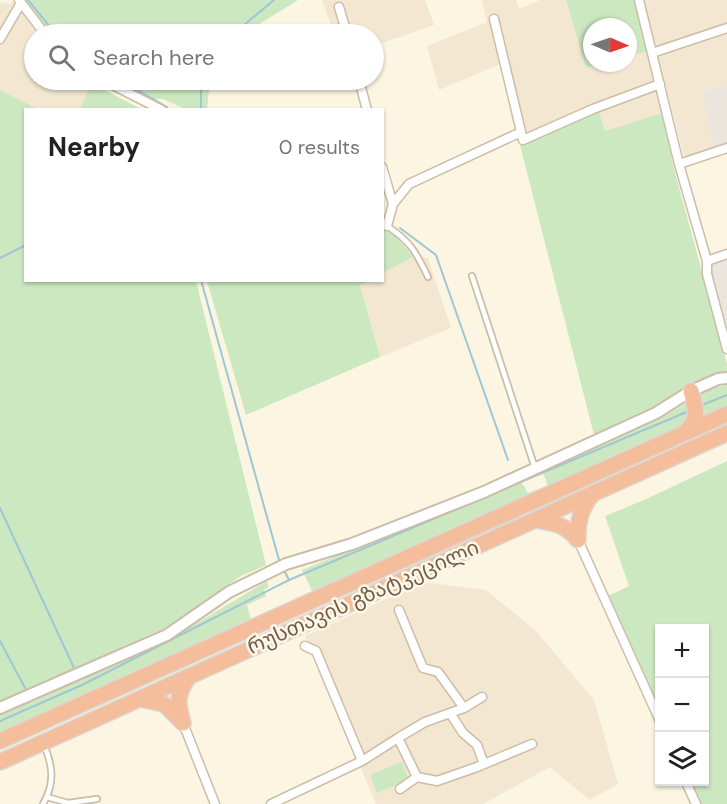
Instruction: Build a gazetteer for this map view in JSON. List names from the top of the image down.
{
  "streets": {
    "highway": ["რუსთავის გზატკეცილი"]
  },
  "north": "right",
  "page": {
    "search": "Search here",
    "heading": ["Nearby", "0 results"],
    "map_buttons": ["+", "−"]
  }
}
